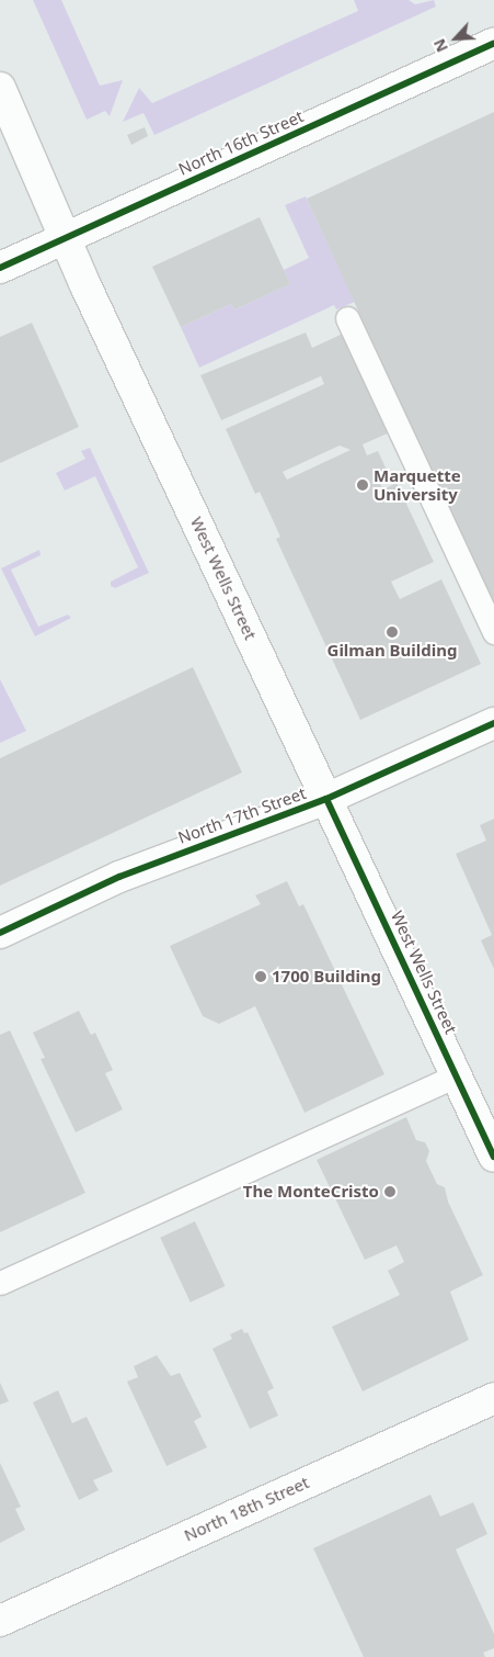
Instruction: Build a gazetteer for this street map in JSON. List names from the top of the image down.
{
  "streets": {
    "street": [
      "North 16th Street",
      "West Wells Street",
      "North 17th Street",
      "North 18th Street"
    ]
  },
  "crossings": [
    ["North 16th Street", "West Wells Street"],
    ["West Wells Street", "North 17th Street"]
  ],
  "places": [
    "Marquette University",
    "Gilman Building",
    "1700 Building",
    "The MonteCristo"
  ],
  "north": "bottom left"
}
